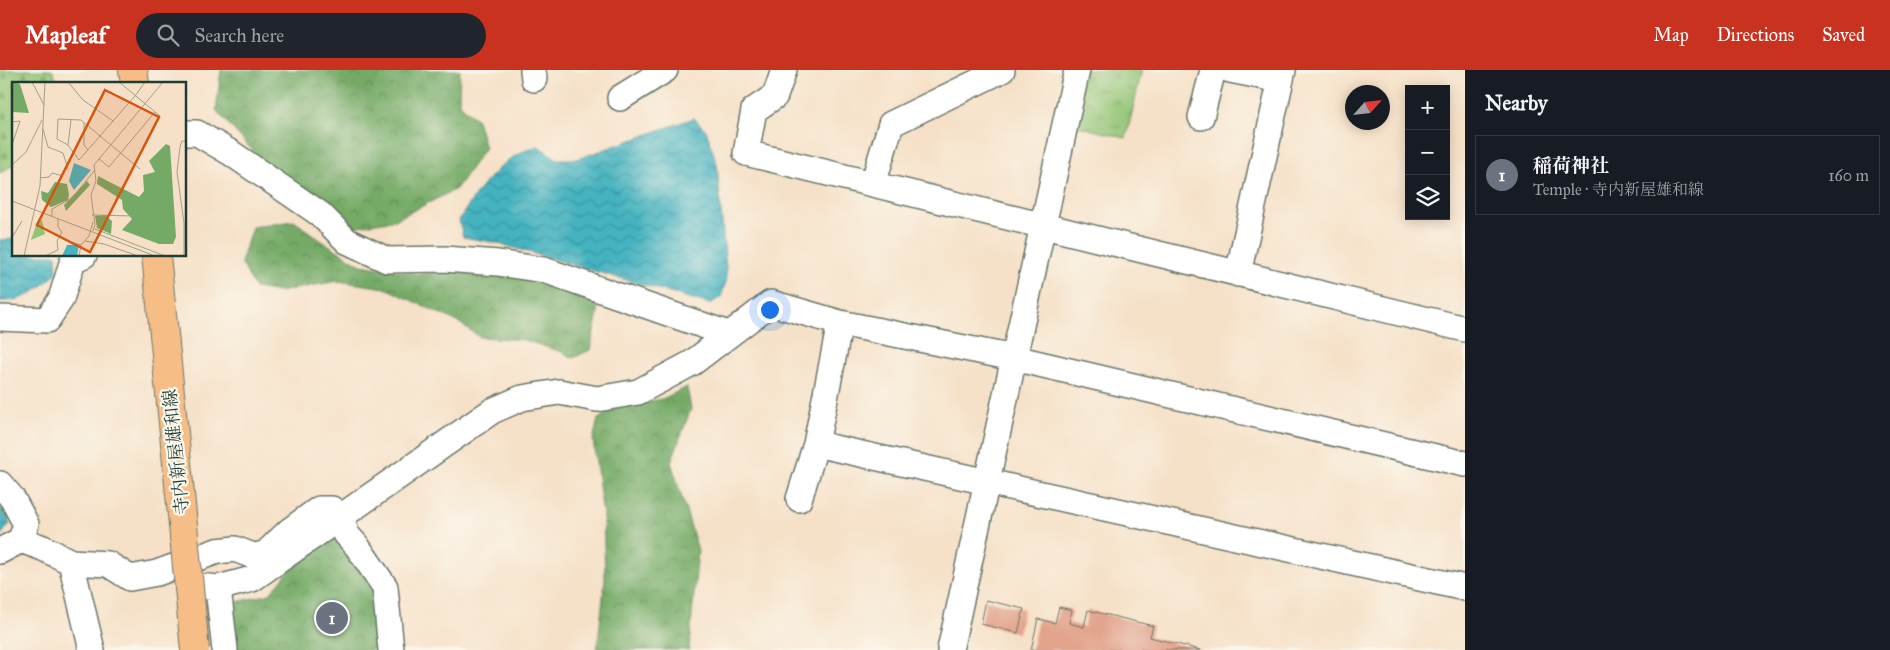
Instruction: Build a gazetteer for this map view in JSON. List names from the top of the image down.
{
  "streets": {
    "main road": ["寺内新屋雄和線"]
  },
  "north": "top right",
  "page": {
    "header": "Mapleaf",
    "search": "Search here",
    "nav": ["Map", "Directions", "Saved"],
    "heading": "Nearby",
    "map_buttons": ["+", "−"],
    "list": [
      {
        "mark": "1",
        "name": "稲荷神社",
        "note": "Temple · 寺内新屋雄和線",
        "value": "160 m"
      }
    ],
    "pins": "1"
  }
}
